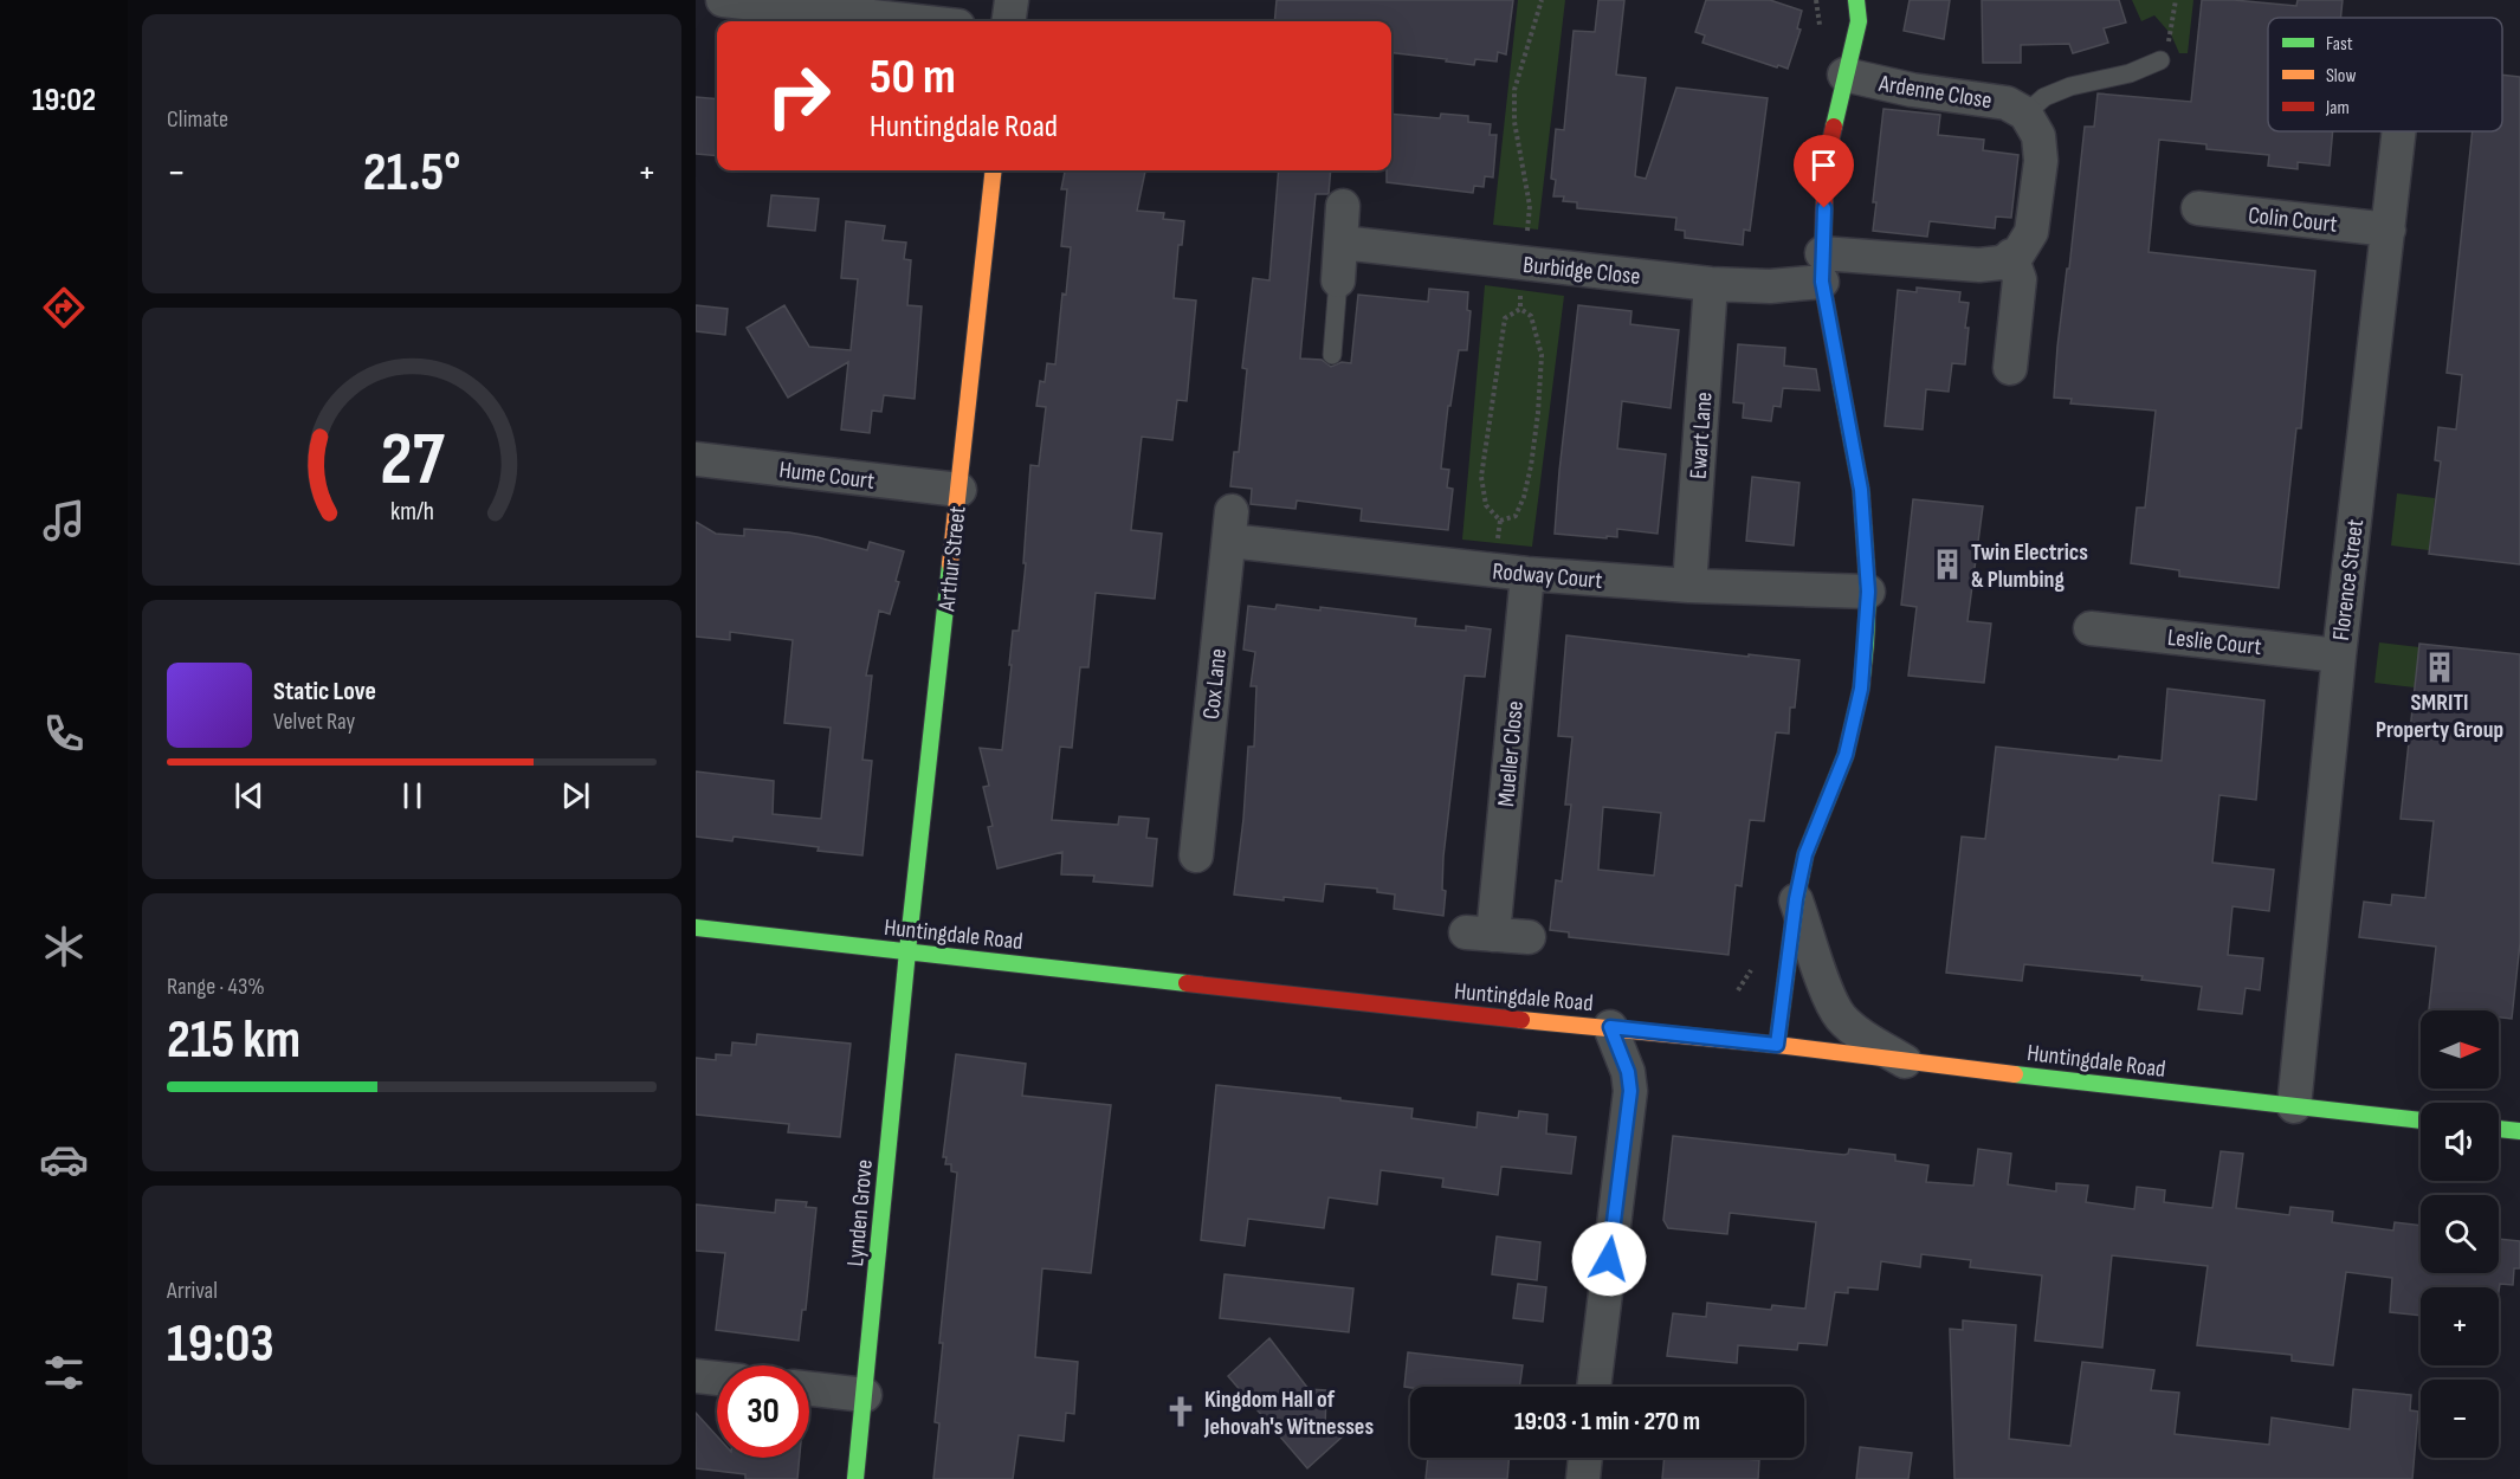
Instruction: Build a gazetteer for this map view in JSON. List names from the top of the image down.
{
  "streets": {
    "street": [
      "Ardenne Close",
      "Colin Court",
      "Burbidge Close",
      "Ewart Lane",
      "Hume Court",
      "Arthur Street",
      "Rodway Court",
      "Florence Street",
      "Leslie Court",
      "Cox Lane",
      "Mueller Close",
      "Huntingdale Road",
      "Lynden Grove"
    ]
  },
  "crossings": [
    ["Colin Court", "Florence Street"],
    ["Burbidge Close", "Ewart Lane"],
    ["Ewart Lane", "Rodway Court"],
    ["Hume Court", "Arthur Street"],
    ["Arthur Street", "Huntingdale Road"],
    ["Arthur Street", "Lynden Grove"],
    ["Rodway Court", "Cox Lane"],
    ["Rodway Court", "Mueller Close"],
    ["Florence Street", "Leslie Court"],
    ["Florence Street", "Huntingdale Road"],
    ["Huntingdale Road", "Lynden Grove"]
  ],
  "places": {
    "building": ["Twin Electrics & Plumbing", "SMRITI Property Group"],
    "church": ["Kingdom Hall of Jehovah's Witnesses"]
  },
  "legend": ["Fast", "Slow", "Jam"],
  "north": "right",
  "page": {
    "tabs": "19:02",
    "tile": [
      "Climate",
      ["Range · 43%", "215 km"],
      ["Arrival", "19:03"]
    ],
    "turn": ["50 m", "Huntingdale Road"],
    "heat": ["−", "21.5°", "+"],
    "song": ["Static Love", "Velvet Ray"],
    "map_buttons": ["+", "−"],
    "limit": "30",
    "trip": "19:03 · 1 min · 270 m",
    "gauge": ["27", "km/h"]
  }
}
